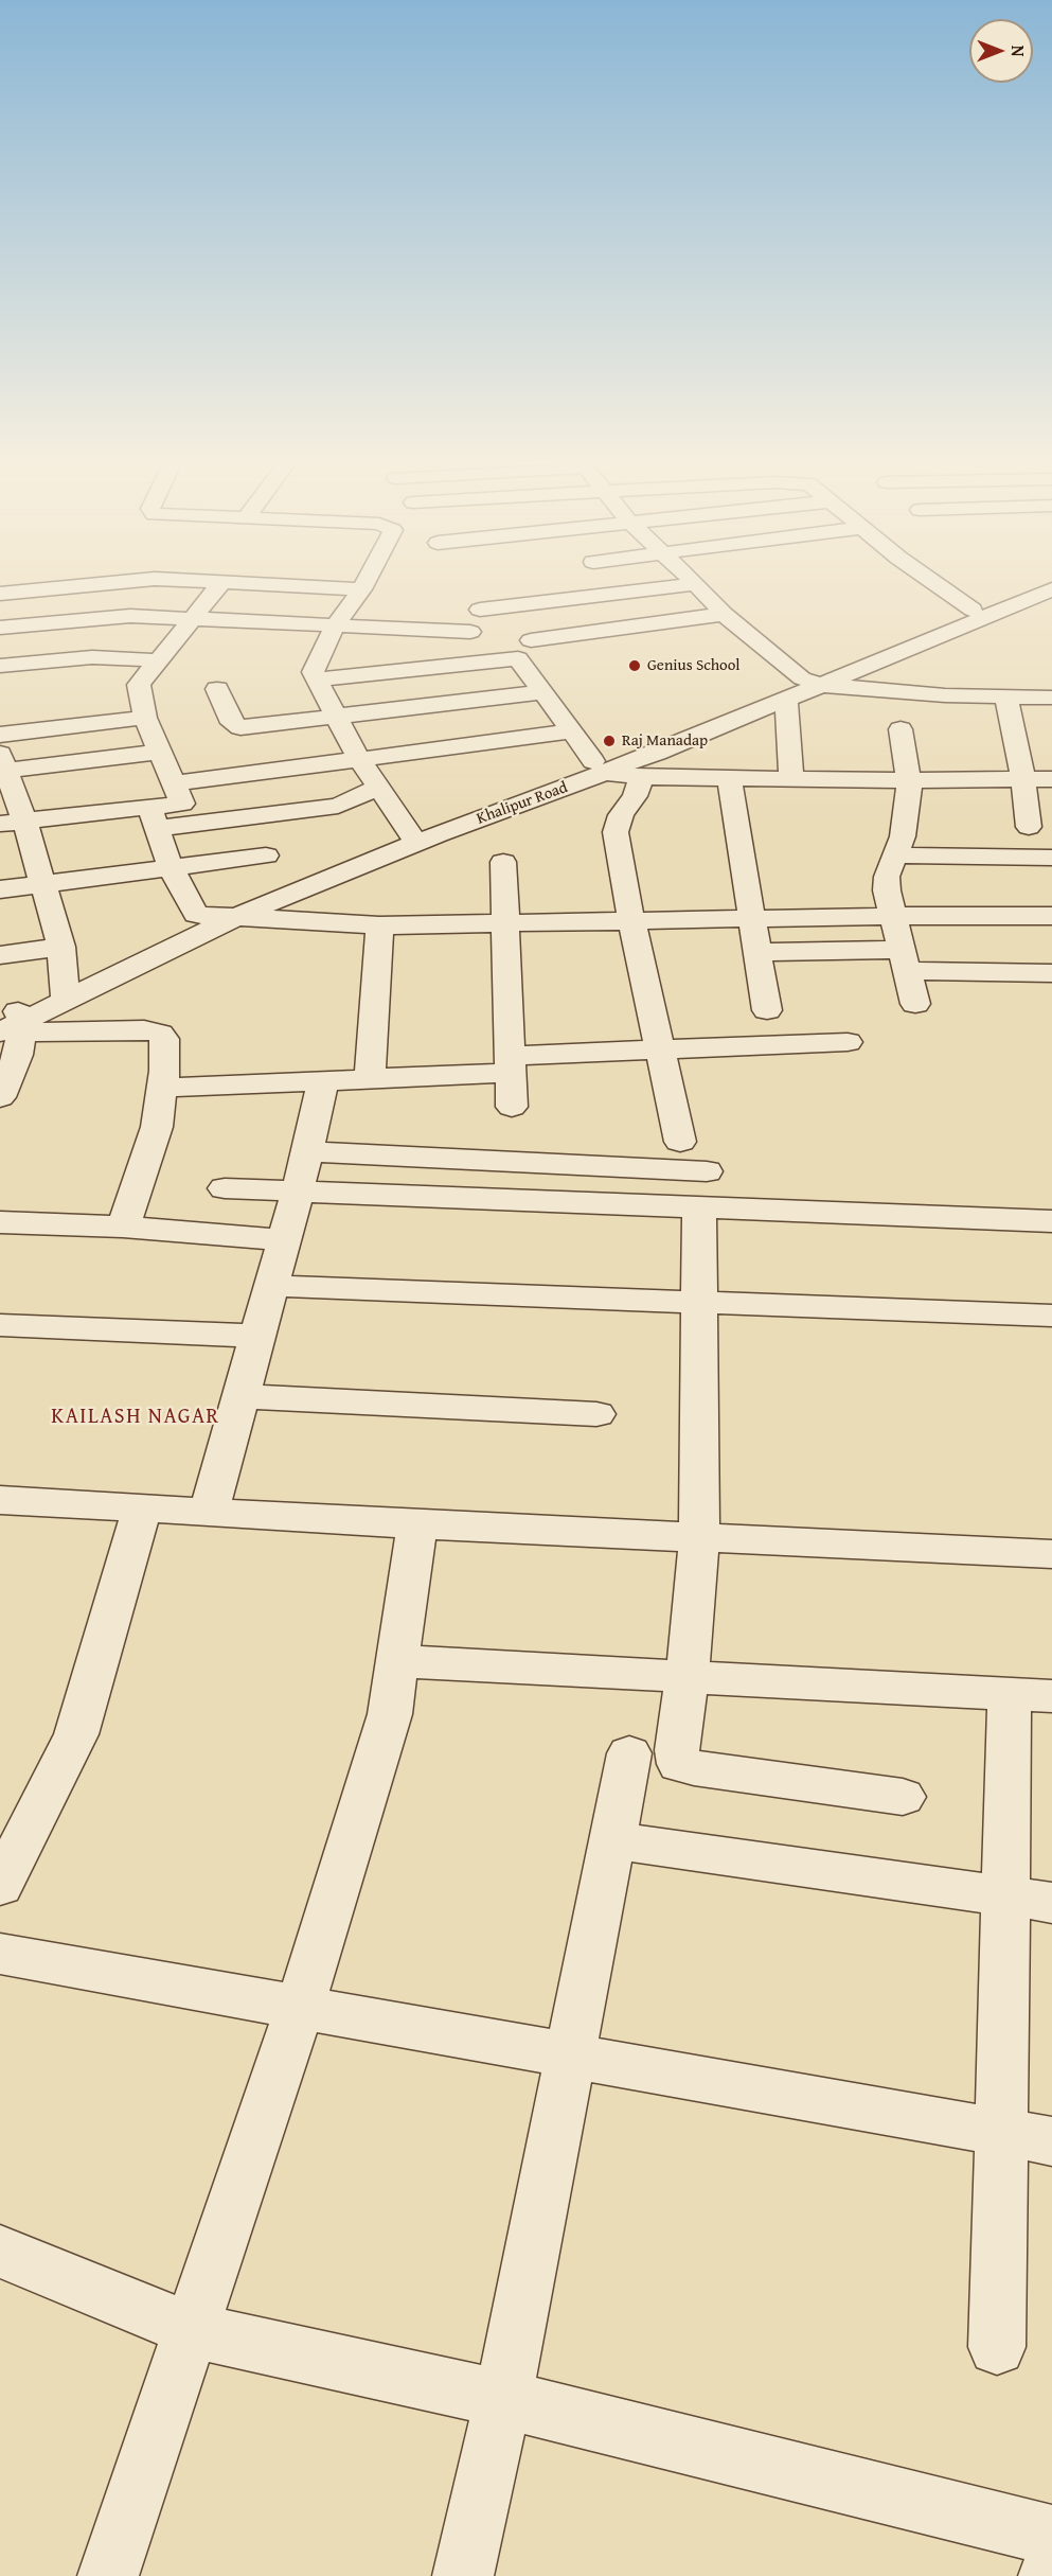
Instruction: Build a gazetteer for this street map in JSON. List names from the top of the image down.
{
  "streets": {
    "street": ["Khalipur Road"]
  },
  "districts": ["KAILASH NAGAR"],
  "places": ["Genius School", "Raj Manadap"],
  "north": "right"
}
